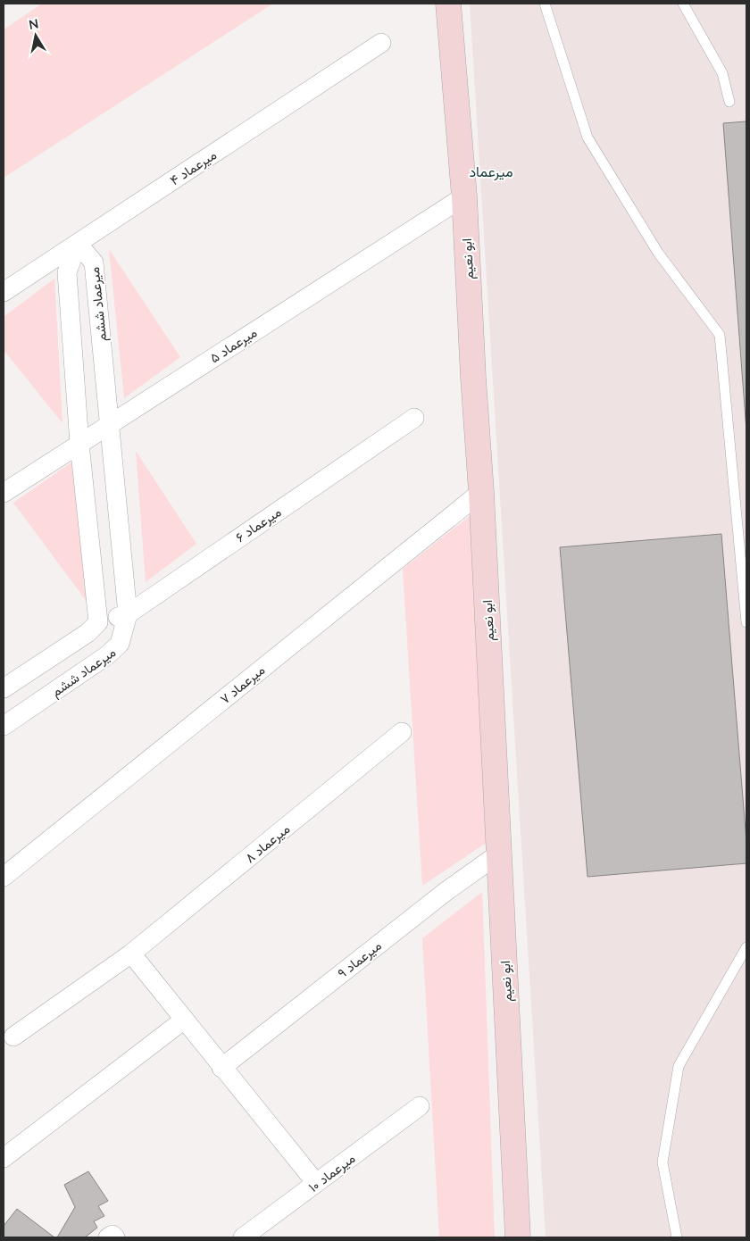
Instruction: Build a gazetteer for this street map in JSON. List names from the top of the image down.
{
  "streets": {
    "main road": ["ابو نعیم"],
    "street": [
      "میرعماد ۴",
      "میرعماد ششم",
      "میرعماد ۵",
      "میرعماد ۶",
      "میرعماد ۷",
      "میرعماد ۸",
      "میرعماد ۹",
      "میرعماد ۱۰"
    ]
  },
  "crossings": [
    ["میرعماد ۴", "میرعماد ششم"],
    ["ابو نعیم", "میرعماد ۵"],
    ["ابو نعیم", "میرعماد ۷"],
    ["ابو نعیم", "میرعماد ۹"],
    ["میرعماد ششم", "میرعماد ۵"],
    ["میرعماد ششم", "میرعماد ۶"]
  ],
  "districts": ["میرعماد"],
  "north": "top"
}
